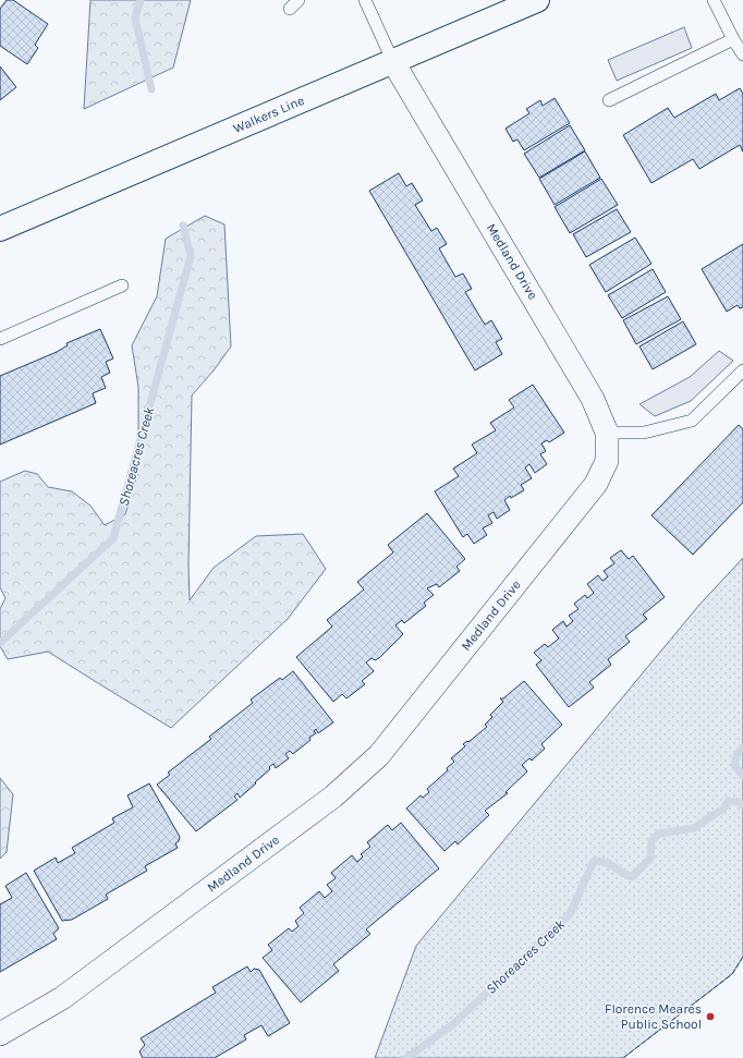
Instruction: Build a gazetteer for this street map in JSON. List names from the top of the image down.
{
  "streets": {
    "main road": ["Walkers Line"],
    "street": ["Medland Drive"]
  },
  "crossings": [
    ["Walkers Line", "Medland Drive"]
  ],
  "water": ["Shoreacres Creek"],
  "places": ["Florence Meares Public School"]
}
